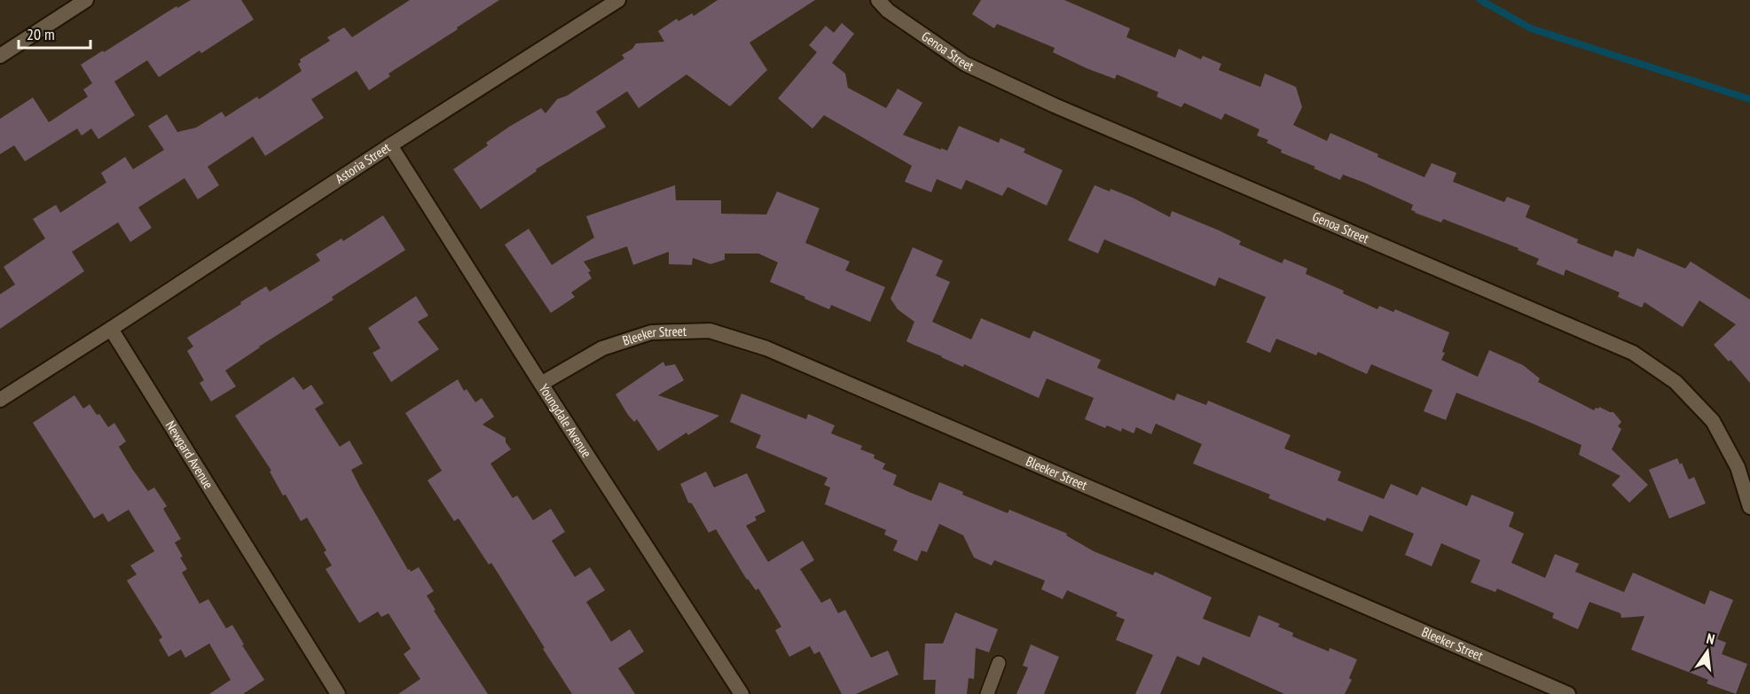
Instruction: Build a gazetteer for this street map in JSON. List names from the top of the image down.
{
  "streets": {
    "street": [
      "Genoa Street",
      "Astoria Street",
      "Bleeker Street",
      "Youngdale Avenue",
      "Newgard Avenue"
    ]
  },
  "crossings": [
    ["Astoria Street", "Youngdale Avenue"],
    ["Astoria Street", "Newgard Avenue"],
    ["Bleeker Street", "Youngdale Avenue"]
  ],
  "scale_bar": "20 m",
  "north": "top"
}
